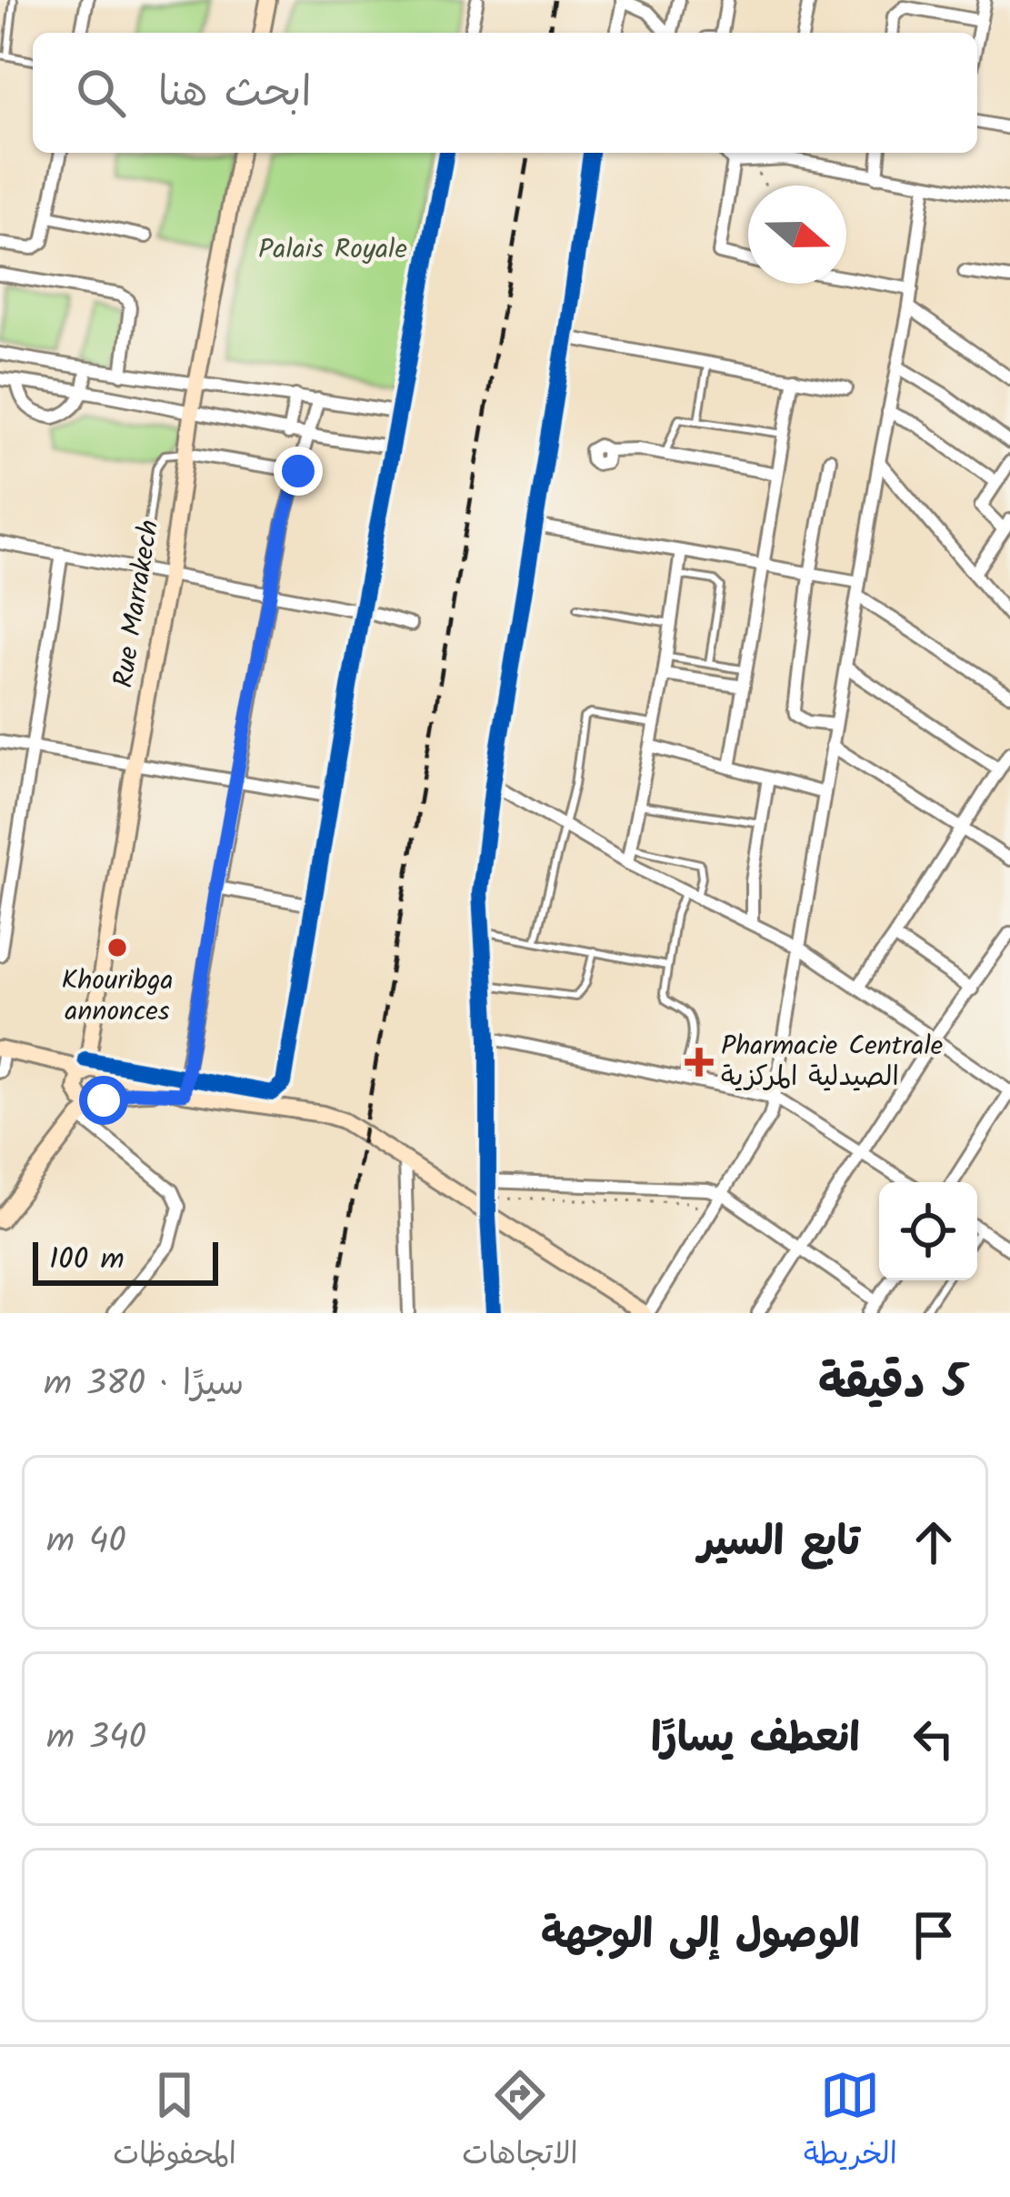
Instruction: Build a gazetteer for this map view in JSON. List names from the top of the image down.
{
  "streets": {
    "main road": ["Rue Marrakech"]
  },
  "parks": ["Palais Royale"],
  "places": {
    "other": ["Khouribga annonces"],
    "health": ["Pharmacie Centrale الصيدلية المركزية"]
  },
  "scale_bar": "100 m",
  "north": "right",
  "page": {
    "search": "ابحث هنا",
    "scale": "100 m",
    "heading": ["5 دقيقة", "سيرًا · 380 m"],
    "list": [
      ["تابع السير", "40 m"],
      ["انعطف يسارًا", "340 m"],
      "الوصول إلى الوجهة"
    ],
    "nav": ["الخريطة", "الاتجاهات", "المحفوظات"]
  }
}
